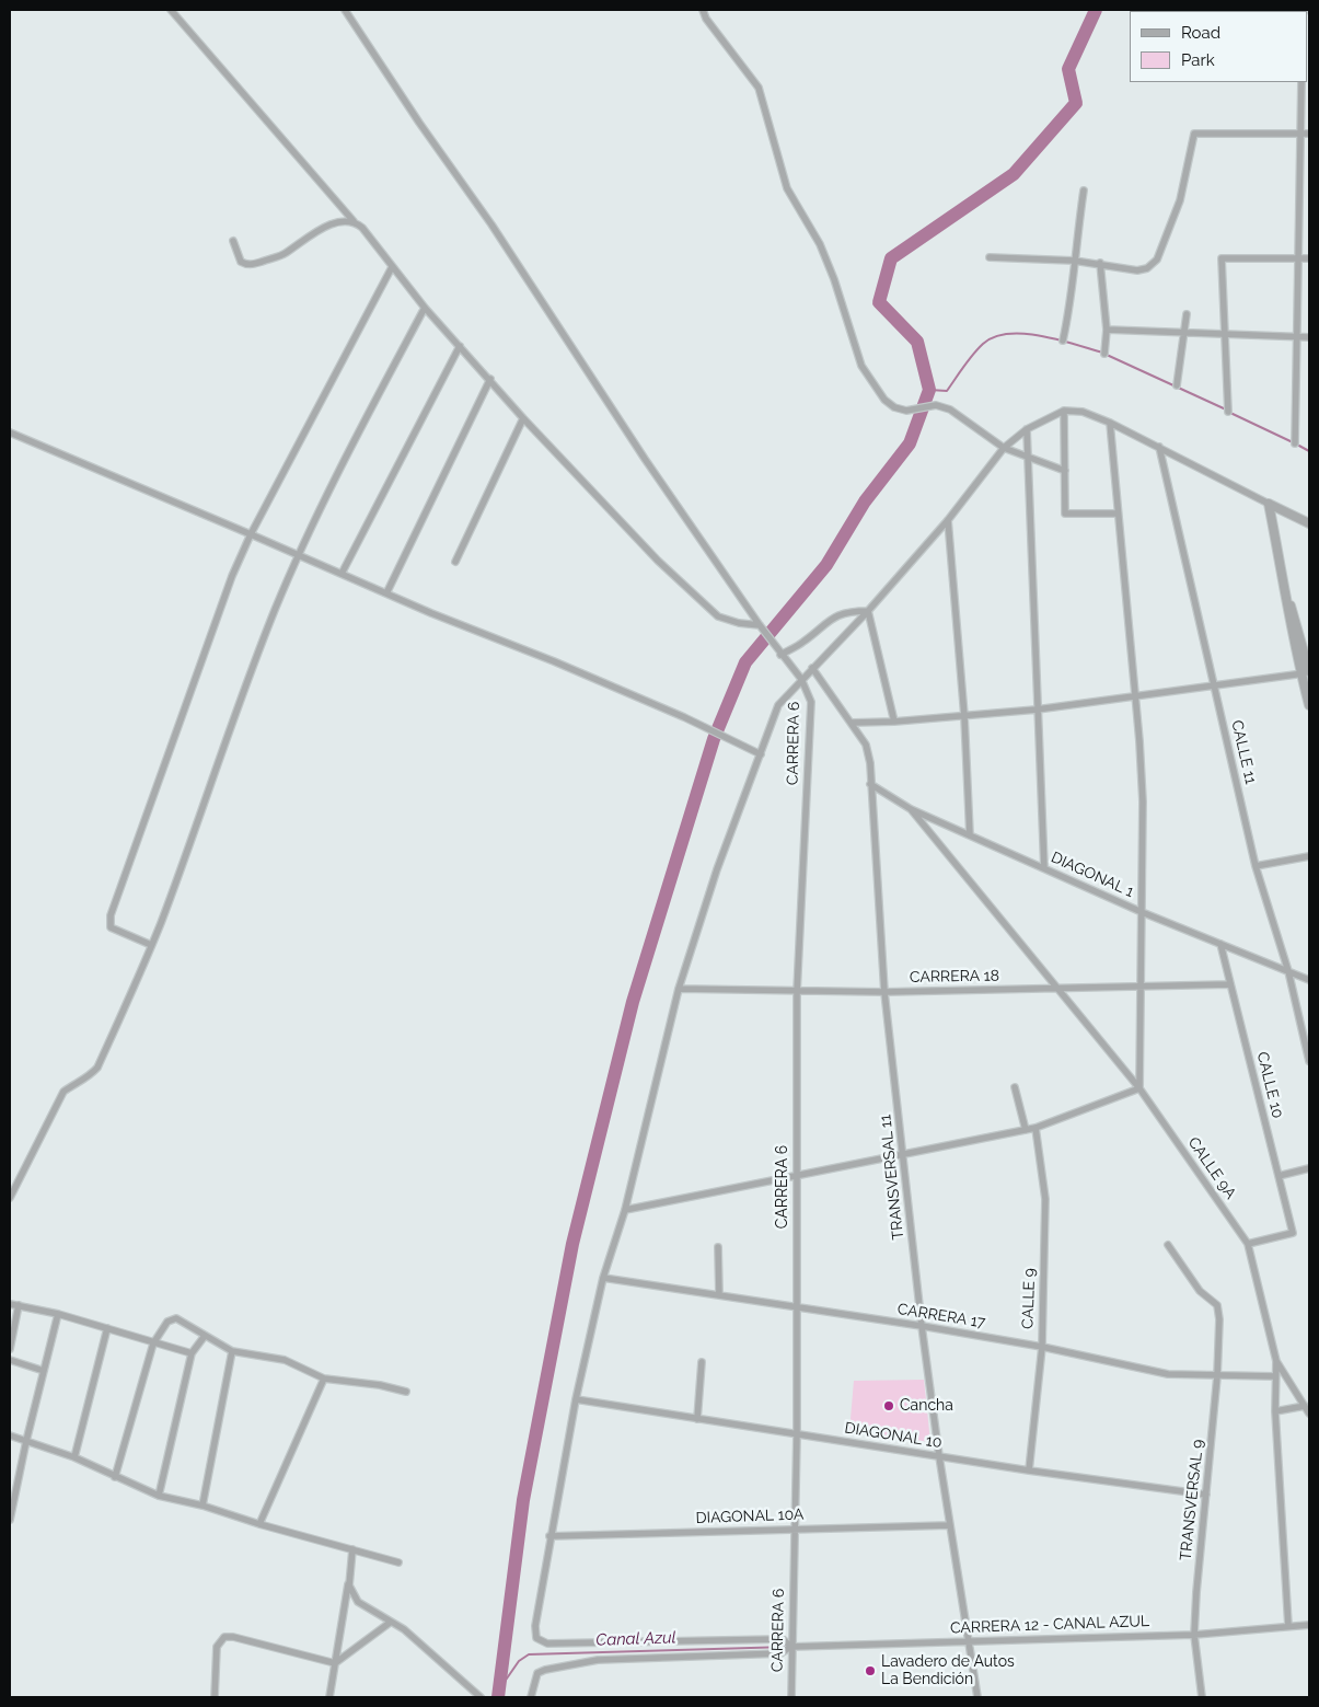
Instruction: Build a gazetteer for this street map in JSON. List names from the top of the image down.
{
  "streets": {
    "street": [
      "CARRERA 6",
      "CALLE 11",
      "DIAGONAL 1",
      "CARRERA 18",
      "CALLE 10",
      "CALLE 9A",
      "TRANSVERSAL 11",
      "CALLE 9",
      "CARRERA 17",
      "DIAGONAL 10",
      "TRANSVERSAL 9",
      "DIAGONAL 10A",
      "CARRERA 12 - CANAL AZUL"
    ]
  },
  "crossings": [
    ["CARRERA 6", "CARRERA 18"],
    ["CARRERA 6", "CARRERA 17"],
    ["CARRERA 6", "DIAGONAL 10"],
    ["CARRERA 6", "DIAGONAL 10A"],
    ["CARRERA 6", "CARRERA 12 - CANAL AZUL"],
    ["CALLE 11", "DIAGONAL 1"],
    ["DIAGONAL 1", "CALLE 10"],
    ["DIAGONAL 1", "CALLE 9A"],
    ["DIAGONAL 1", "TRANSVERSAL 11"],
    ["CARRERA 18", "CALLE 10"],
    ["CARRERA 18", "CALLE 9A"],
    ["CARRERA 18", "TRANSVERSAL 11"],
    ["CALLE 10", "CALLE 9A"],
    ["CALLE 9A", "CARRERA 17"],
    ["CALLE 9A", "CARRERA 12 - CANAL AZUL"],
    ["TRANSVERSAL 11", "CARRERA 17"],
    ["TRANSVERSAL 11", "DIAGONAL 10"],
    ["TRANSVERSAL 11", "DIAGONAL 10A"],
    ["TRANSVERSAL 11", "CARRERA 12 - CANAL AZUL"],
    ["CALLE 9", "CARRERA 17"],
    ["CALLE 9", "DIAGONAL 10"],
    ["CARRERA 17", "TRANSVERSAL 9"],
    ["DIAGONAL 10", "TRANSVERSAL 9"],
    ["TRANSVERSAL 9", "CARRERA 12 - CANAL AZUL"]
  ],
  "water": ["Canal Azul"],
  "places": ["Cancha", "Lavadero de Autos La Bendición"],
  "legend": ["Road", "Park"]
}
